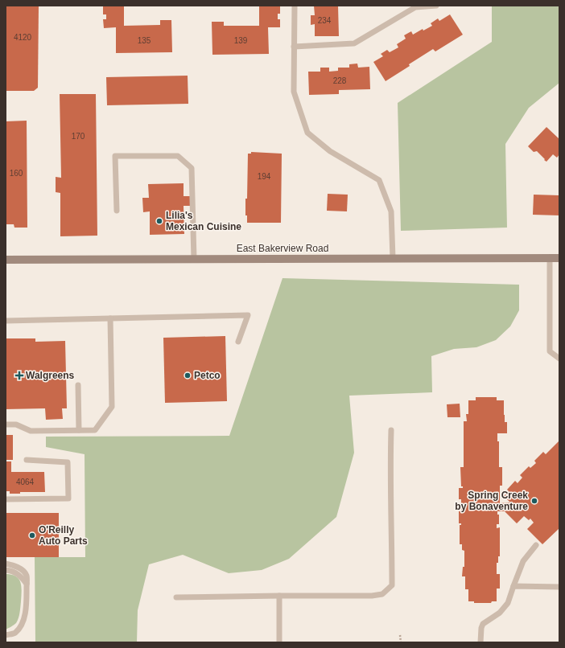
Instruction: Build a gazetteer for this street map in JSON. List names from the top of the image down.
{
  "streets": {
    "main road": ["East Bakerview Road"]
  },
  "places": {
    "other": [
      "Lilia's Mexican Cuisine",
      "Petco",
      "Spring Creek by Bonaventure",
      "O'Reilly Auto Parts"
    ],
    "health": ["Walgreens"]
  },
  "house_numbers": [
    "234",
    "4120",
    "135",
    "139",
    "228",
    "170",
    "160",
    "194",
    "4064"
  ]
}
